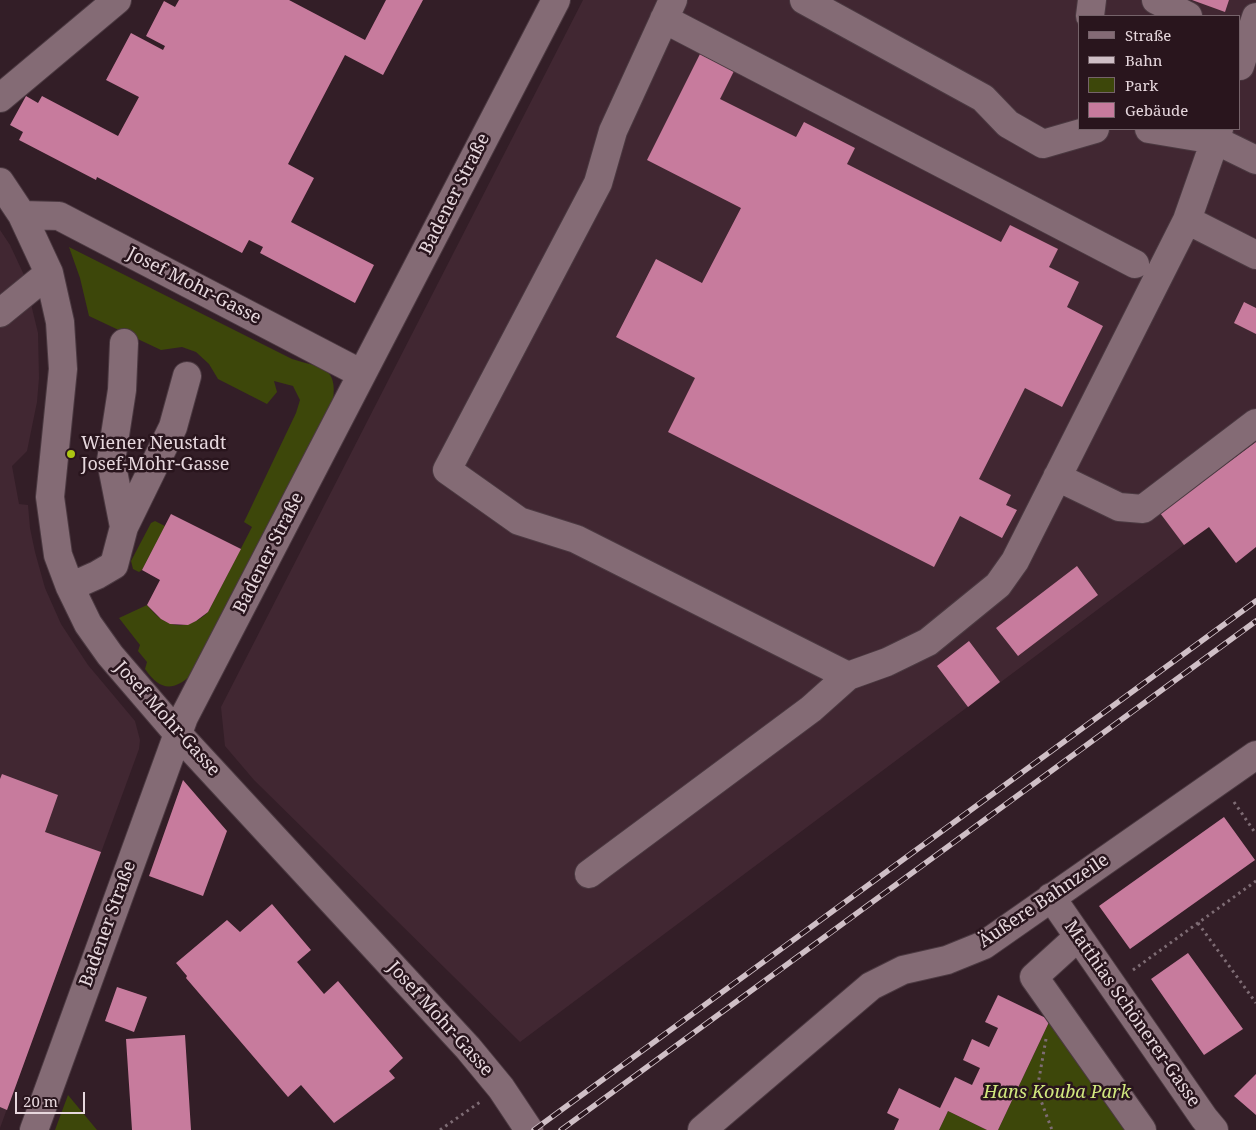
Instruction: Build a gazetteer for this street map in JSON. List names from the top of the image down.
{
  "streets": {
    "street": [
      "Badener Straße",
      "Josef Mohr-Gasse",
      "Äußere Bahnzeile",
      "Matthias Schönerer-Gasse"
    ]
  },
  "crossings": [
    ["Badener Straße", "Josef Mohr-Gasse"],
    ["Äußere Bahnzeile", "Matthias Schönerer-Gasse"]
  ],
  "parks": ["Hans Kouba Park"],
  "places": ["Wiener Neustadt Josef-Mohr-Gasse"],
  "legend": [
    "Straße",
    "Bahn",
    "Park",
    "Gebäude"
  ],
  "scale_bar": "20 m"
}
